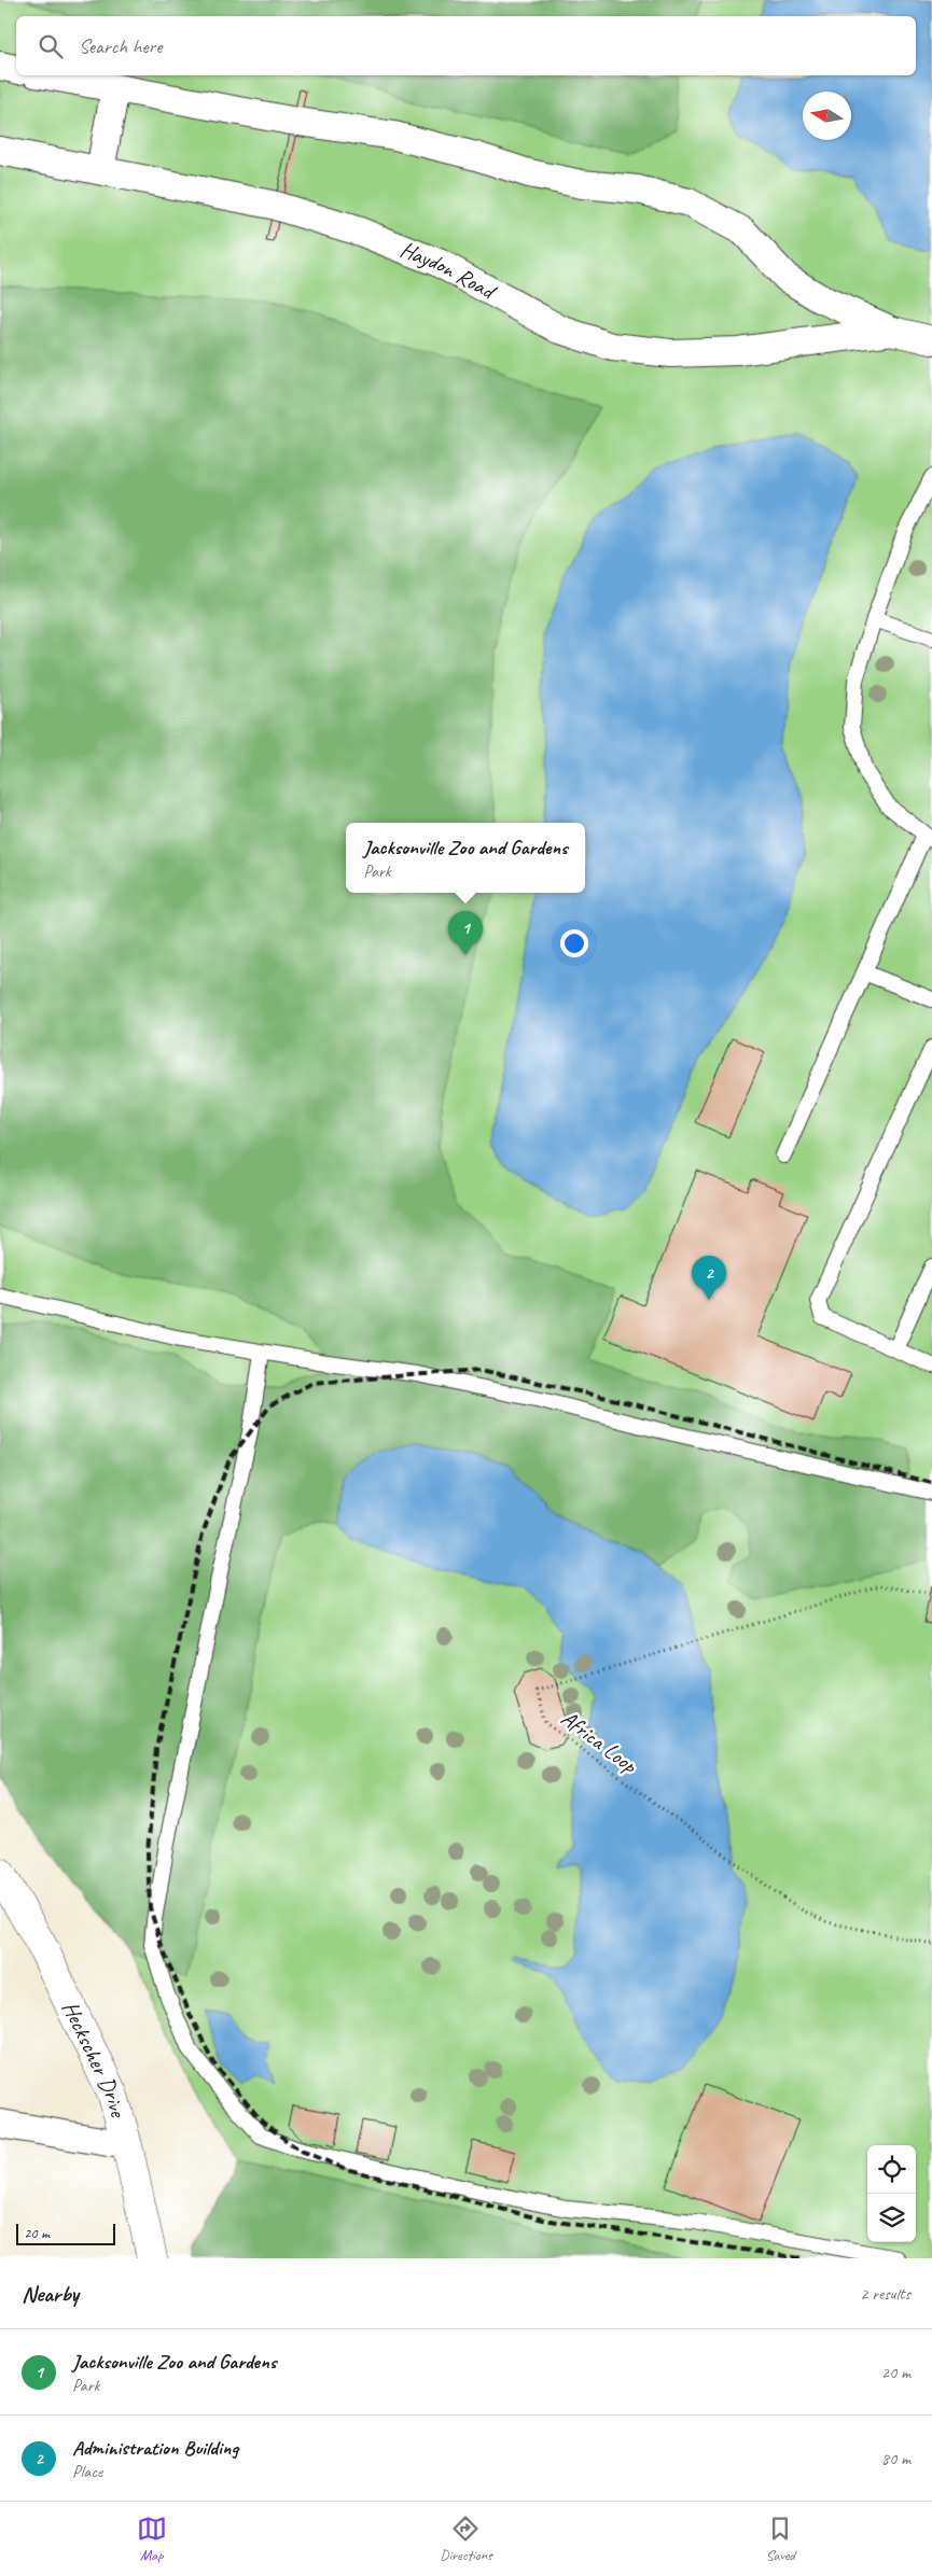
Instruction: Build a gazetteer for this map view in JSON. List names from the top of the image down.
{
  "streets": {
    "main road": ["Heckscher Drive"],
    "street": ["Haydon Road"],
    "path": ["Africa Loop"]
  },
  "scale_bar": "20 m",
  "north": "left",
  "page": {
    "search": "Search here",
    "popup": ["Jacksonville Zoo and Gardens", "Park"],
    "pins": ["1", "2"],
    "scale": "20 m",
    "heading": ["Nearby", "2 results"],
    "list": [
      {
        "mark": "1",
        "name": "Jacksonville Zoo and Gardens",
        "note": "Park",
        "value": "20 m"
      },
      {
        "mark": "2",
        "name": "Administration Building",
        "note": "Place",
        "value": "80 m"
      }
    ],
    "nav": ["Map", "Directions", "Saved"]
  }
}
